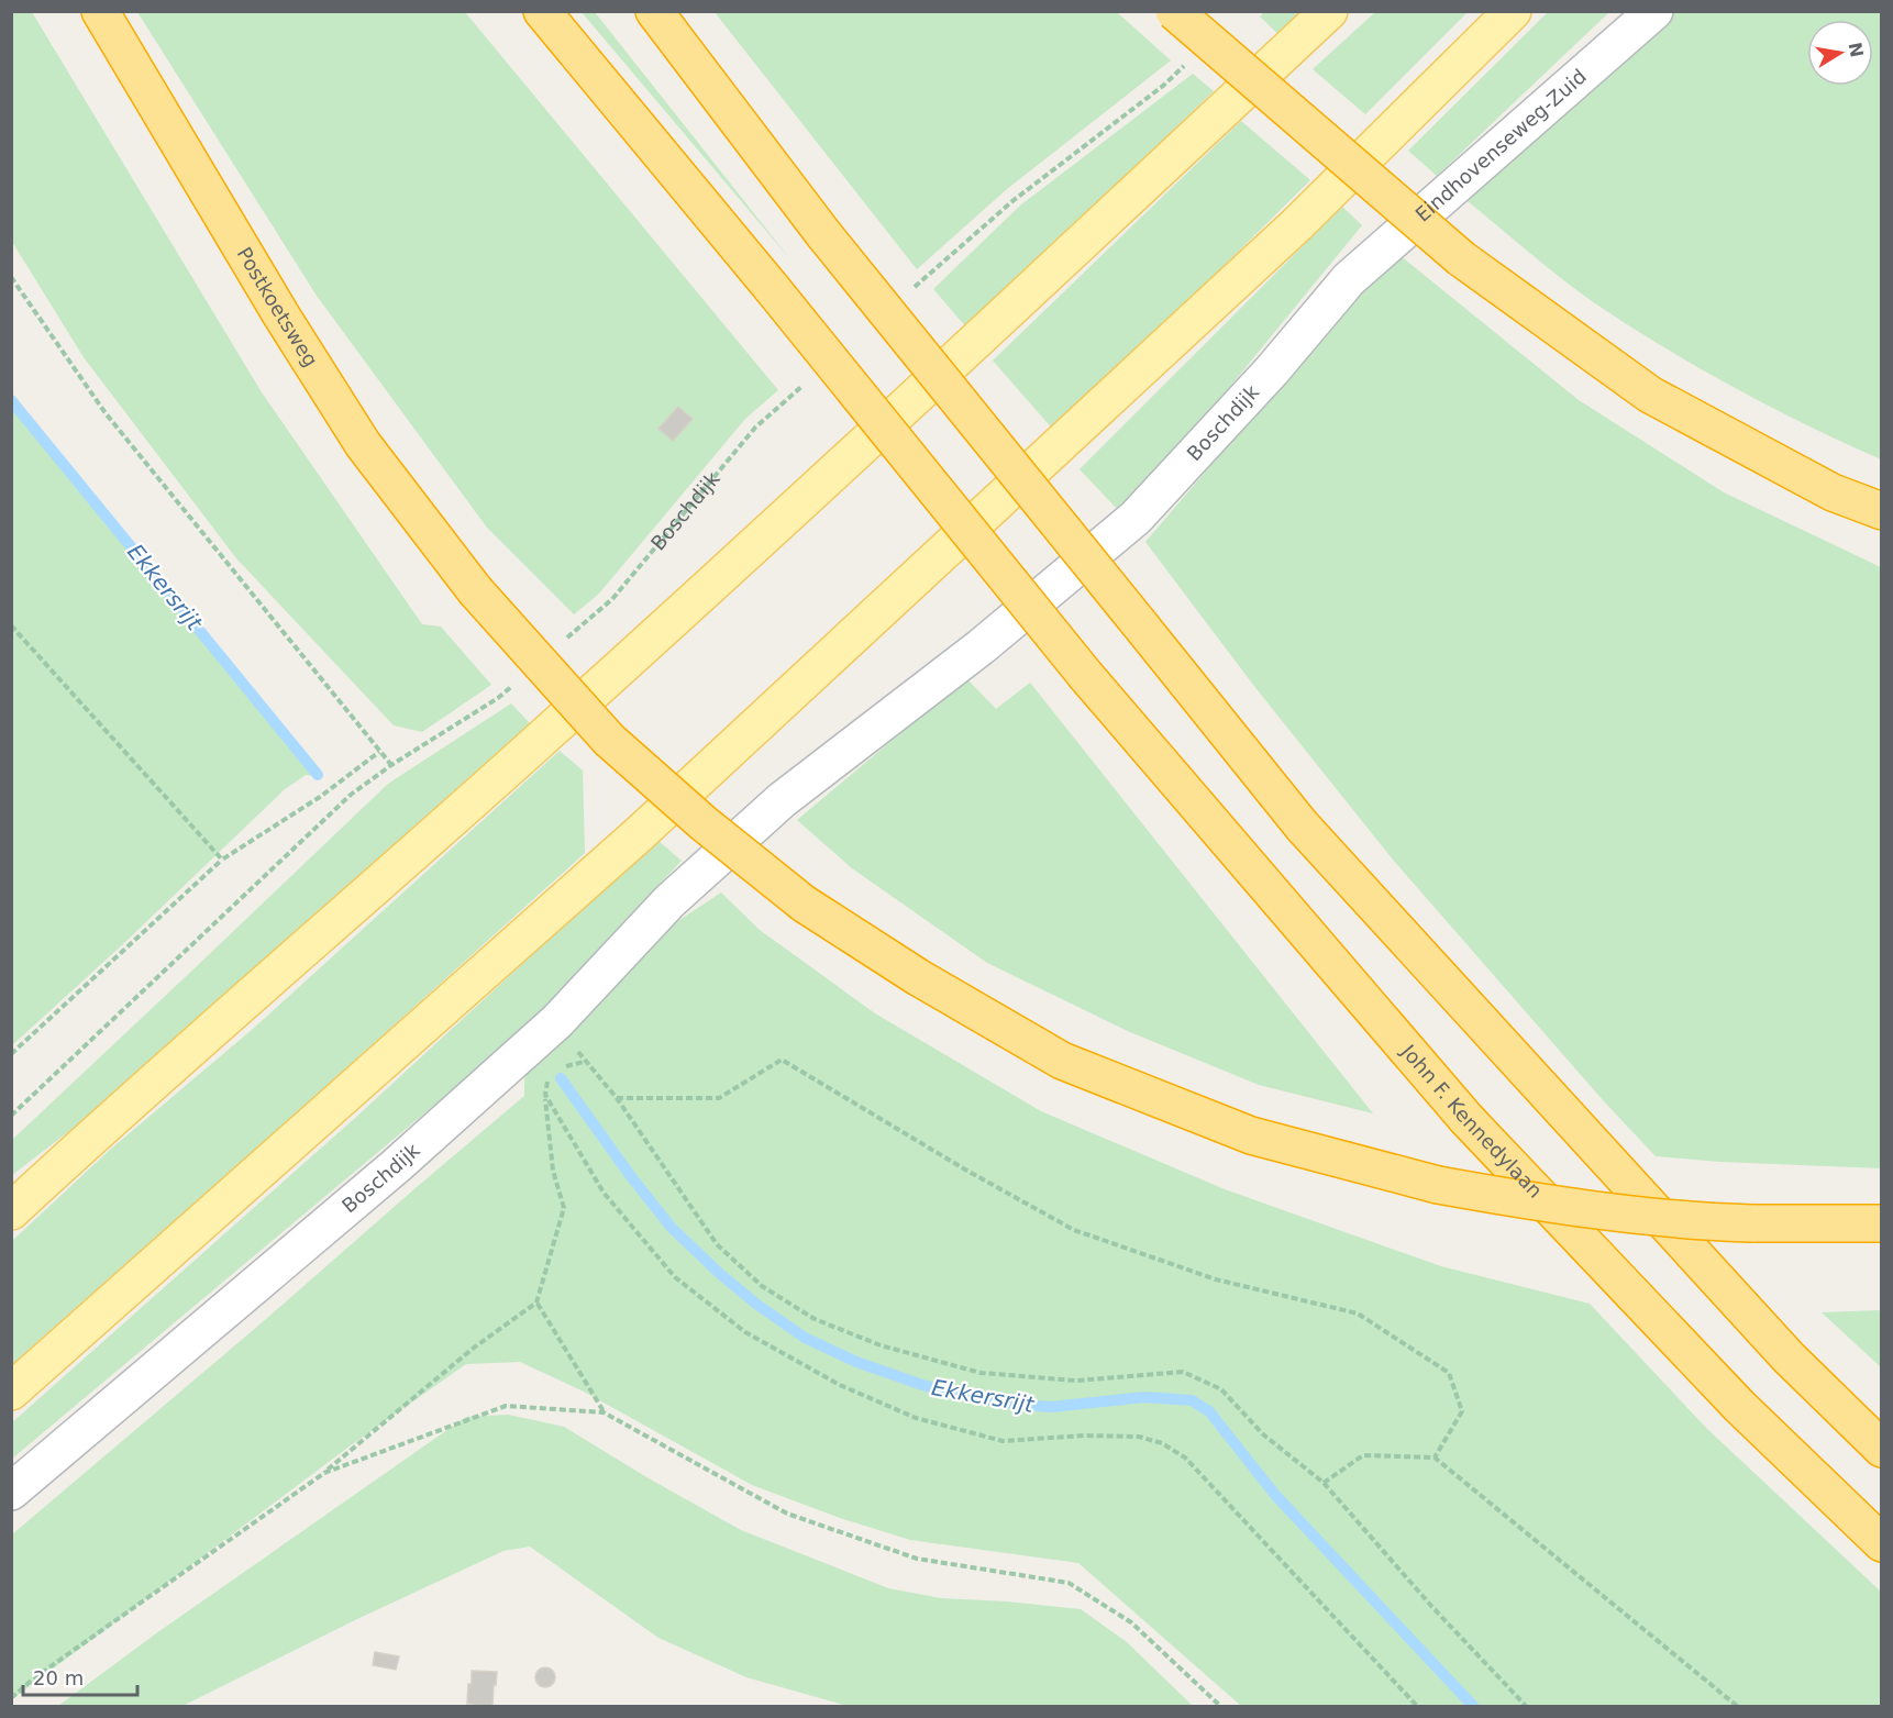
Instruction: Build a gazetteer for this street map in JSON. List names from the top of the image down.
{
  "streets": {
    "highway": ["Postkoetsweg", "John F. Kennedylaan"],
    "street": ["Eindhovenseweg-Zuid", "Boschdijk"]
  },
  "crossings": [
    ["Eindhovenseweg-Zuid", "Boschdijk"]
  ],
  "water": ["Ekkersrijt"],
  "scale_bar": "20 m",
  "north": "right"
}
